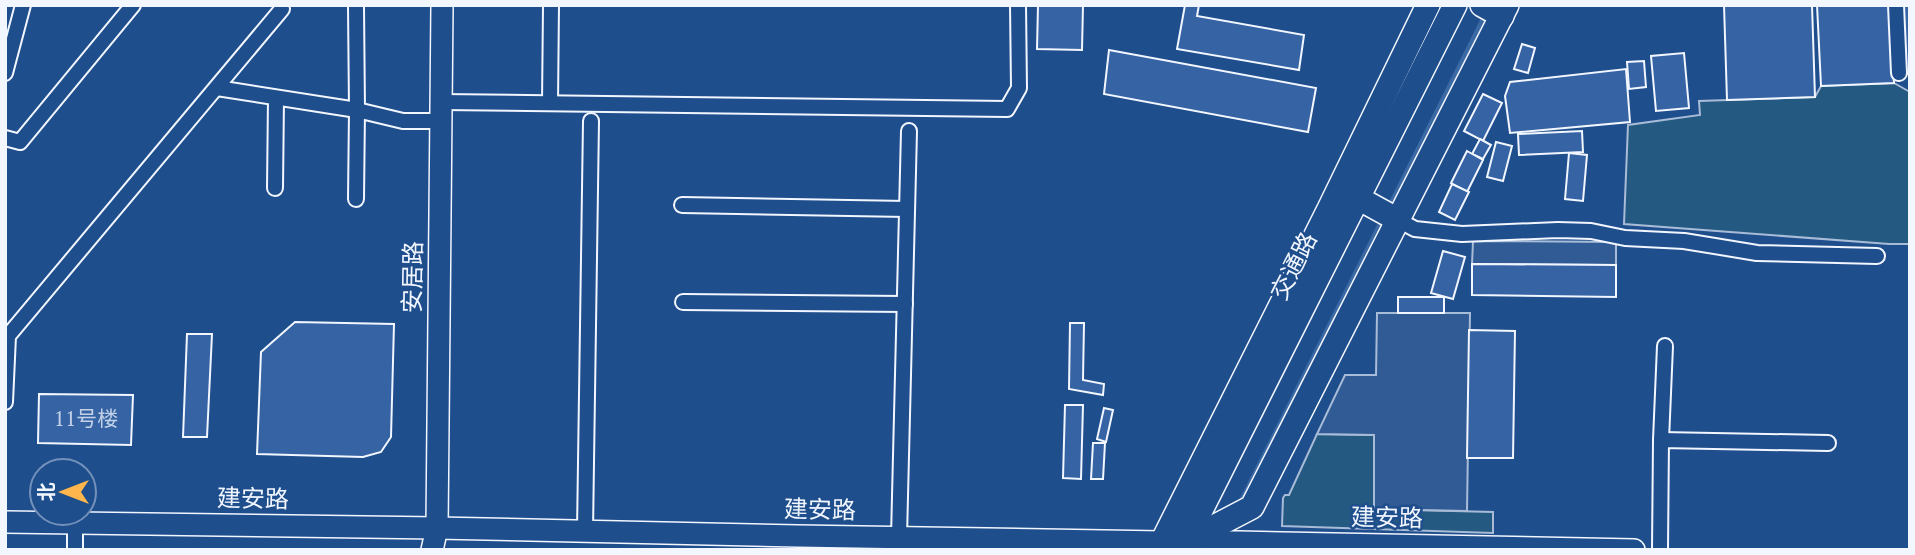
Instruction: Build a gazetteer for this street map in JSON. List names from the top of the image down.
{
  "streets": {
    "main road": ["交通路"],
    "street": ["安居路", "建安路"]
  },
  "crossings": [
    ["交通路", "建安路"],
    ["安居路", "建安路"]
  ],
  "house_numbers": ["11号楼"],
  "north": "left"
}
